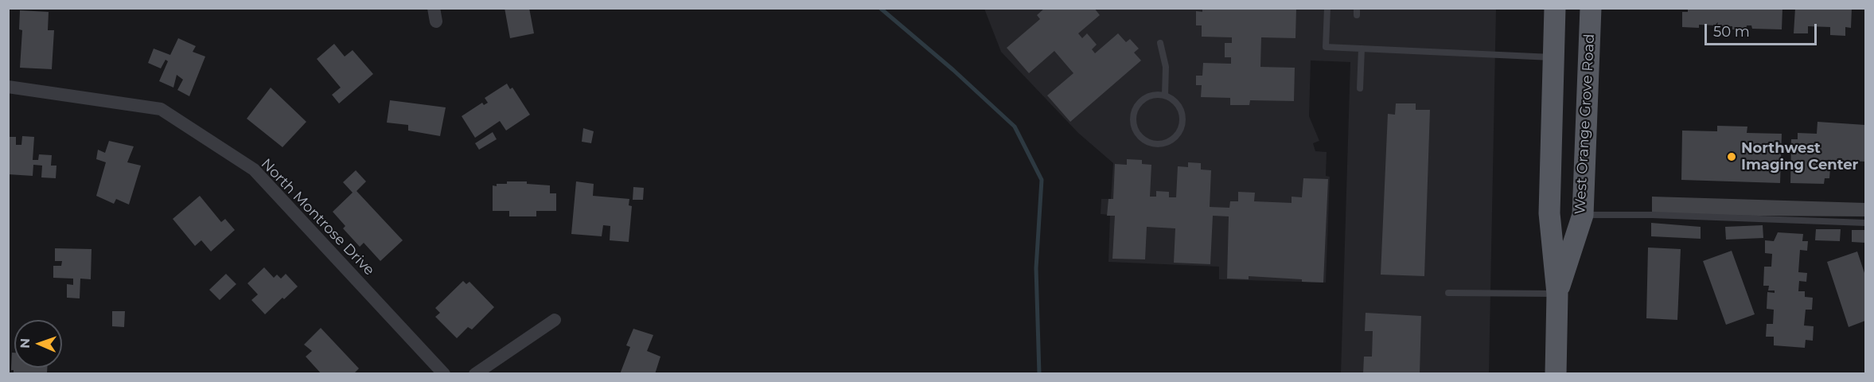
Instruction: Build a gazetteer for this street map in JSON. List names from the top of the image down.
{
  "streets": {
    "main road": ["West Orange Grove Road"],
    "street": ["North Montrose Drive"]
  },
  "places": ["Northwest Imaging Center"],
  "scale_bar": "50 m",
  "north": "left"
}
